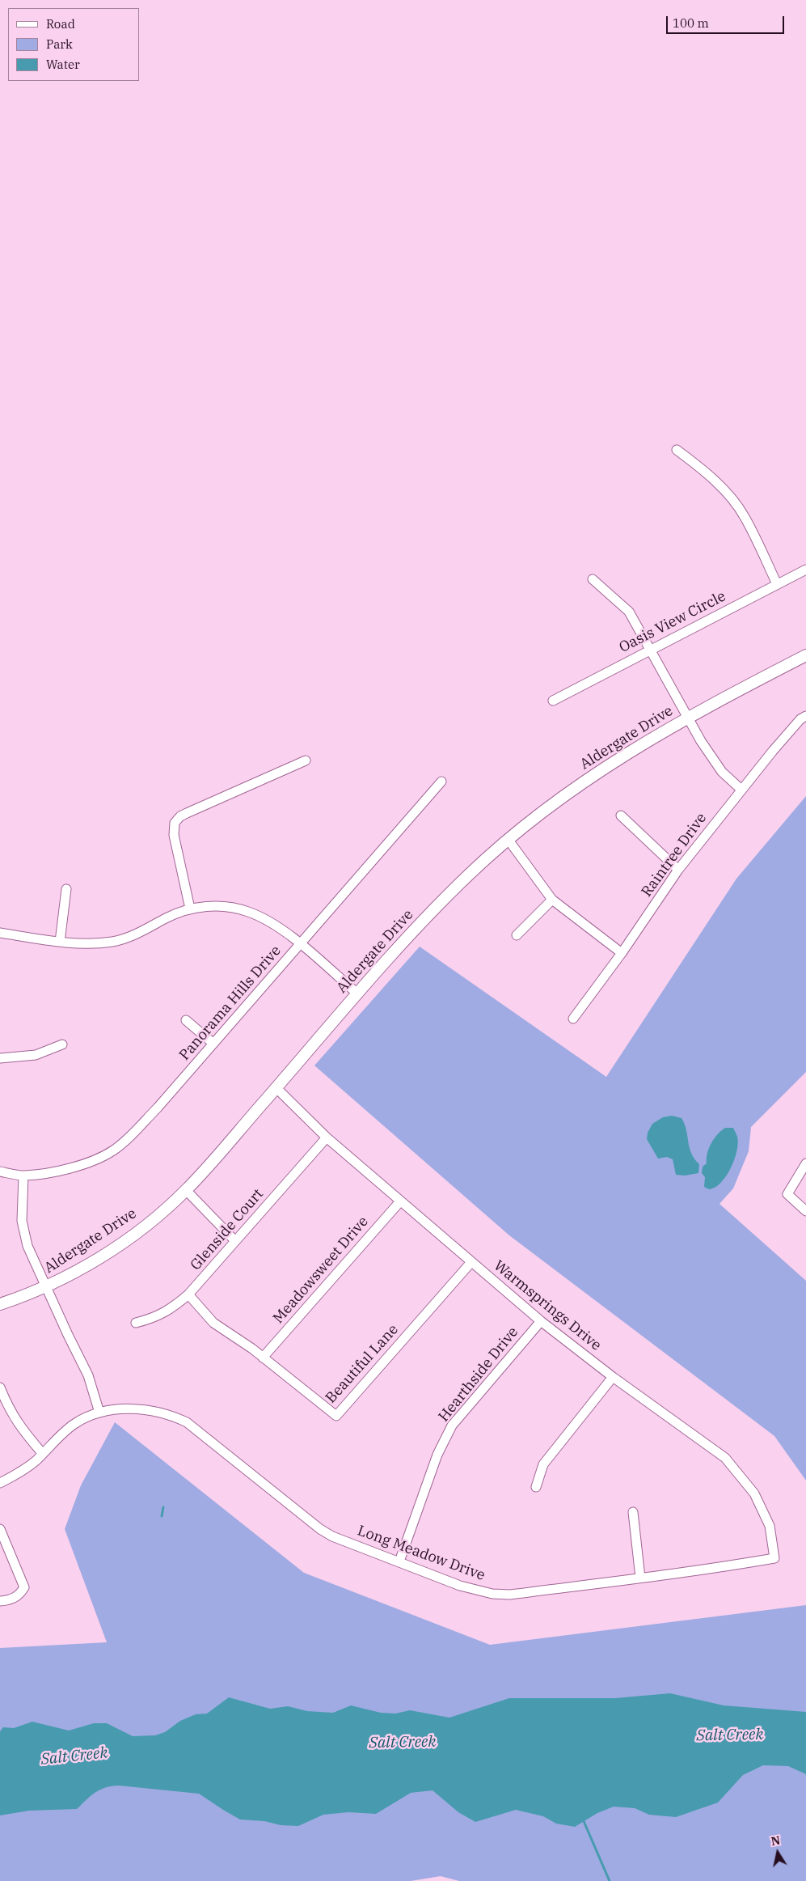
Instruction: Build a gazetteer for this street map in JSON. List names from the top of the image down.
{
  "streets": {
    "street": [
      "Oasis View Circle",
      "Aldergate Drive",
      "Raintree Drive",
      "Panorama Hills Drive",
      "Glenside Court",
      "Meadowsweet Drive",
      "Warmsprings Drive",
      "Beautiful Lane",
      "Hearthside Drive",
      "Long Meadow Drive"
    ]
  },
  "crossings": [
    ["Aldergate Drive", "Warmsprings Drive"],
    ["Glenside Court", "Warmsprings Drive"],
    ["Glenside Court", "Beautiful Lane"],
    ["Meadowsweet Drive", "Warmsprings Drive"],
    ["Meadowsweet Drive", "Beautiful Lane"],
    ["Warmsprings Drive", "Beautiful Lane"],
    ["Warmsprings Drive", "Hearthside Drive"],
    ["Warmsprings Drive", "Long Meadow Drive"],
    ["Hearthside Drive", "Long Meadow Drive"]
  ],
  "water": ["Salt Creek"],
  "legend": ["Road", "Park", "Water"],
  "scale_bar": "100 m",
  "north": "top"
}
